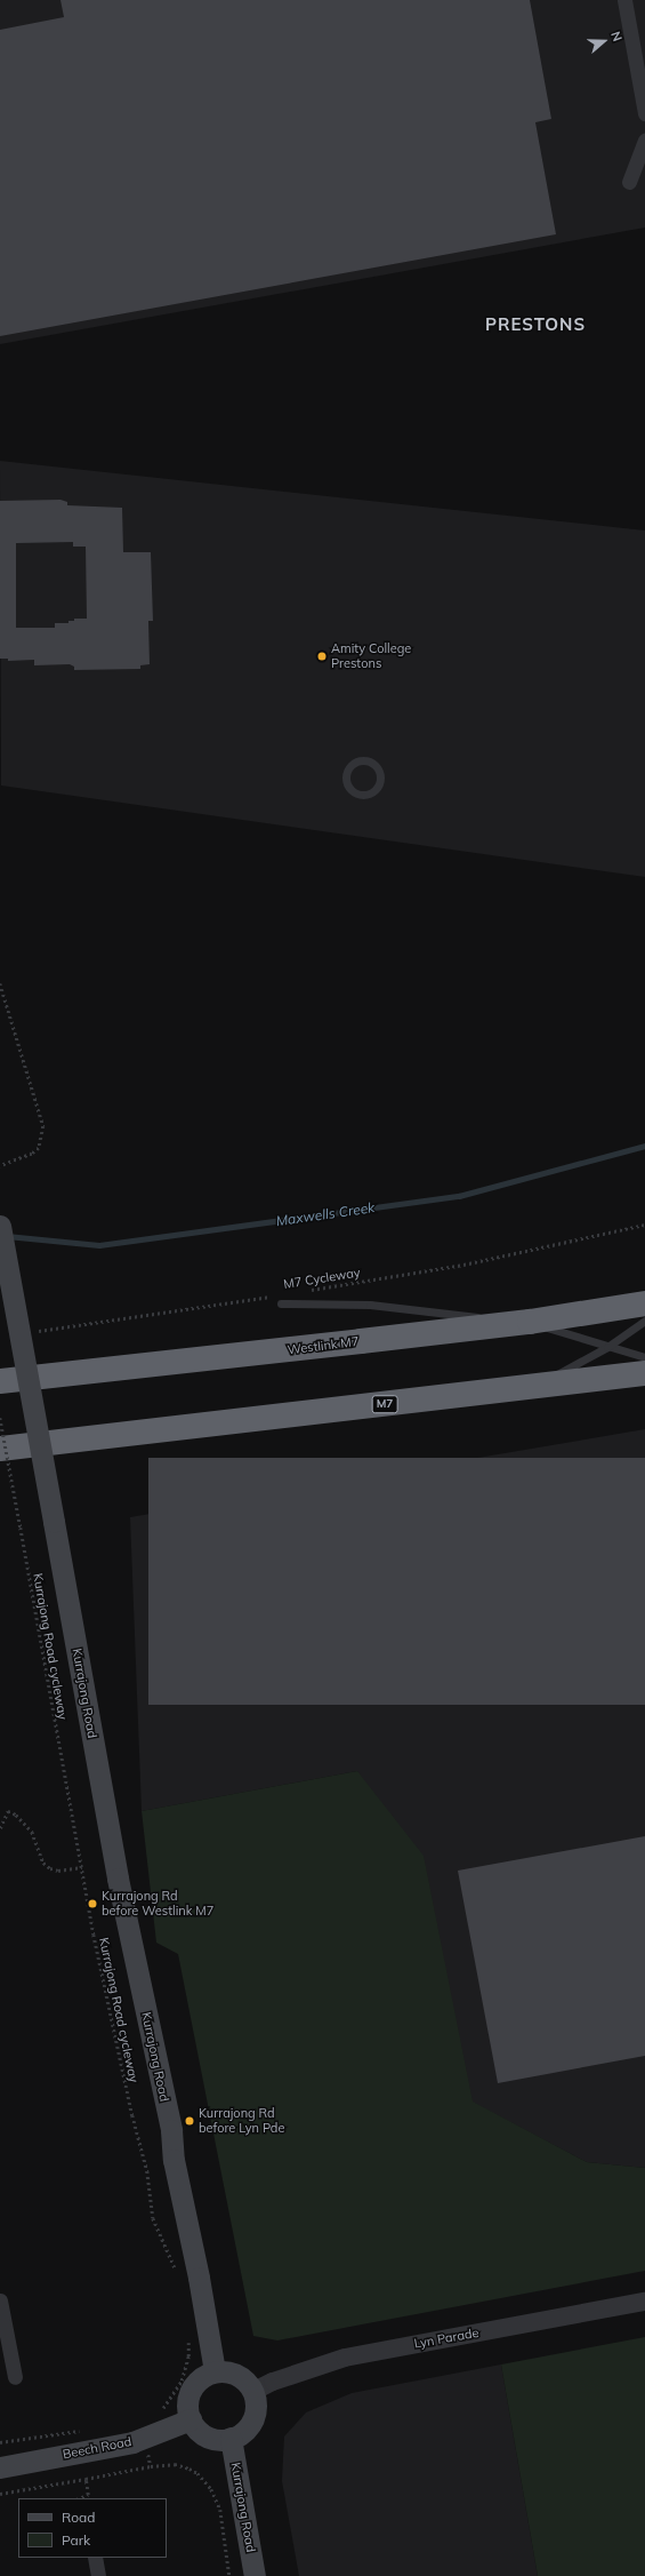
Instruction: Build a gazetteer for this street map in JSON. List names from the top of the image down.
{
  "streets": {
    "highway": ["Westlink M7", "M7"],
    "main road": ["Kurrajong Road", "Beech Road"],
    "street": ["Lyn Parade"],
    "path": ["M7 Cycleway", "Kurrajong Road cycleway"]
  },
  "crossings": [
    ["Kurrajong Road cycleway", "Kurrajong Road"],
    ["Kurrajong Road", "Lyn Parade"],
    ["Kurrajong Road", "Beech Road"],
    ["Lyn Parade", "Beech Road"]
  ],
  "districts": ["PRESTONS"],
  "water": ["Maxwells Creek"],
  "places": ["Amity College Prestons", "Kurrajong Rd before Westlink M7", "Kurrajong Rd before Lyn Pde"],
  "legend": ["Road", "Park"],
  "north": "right"
}
